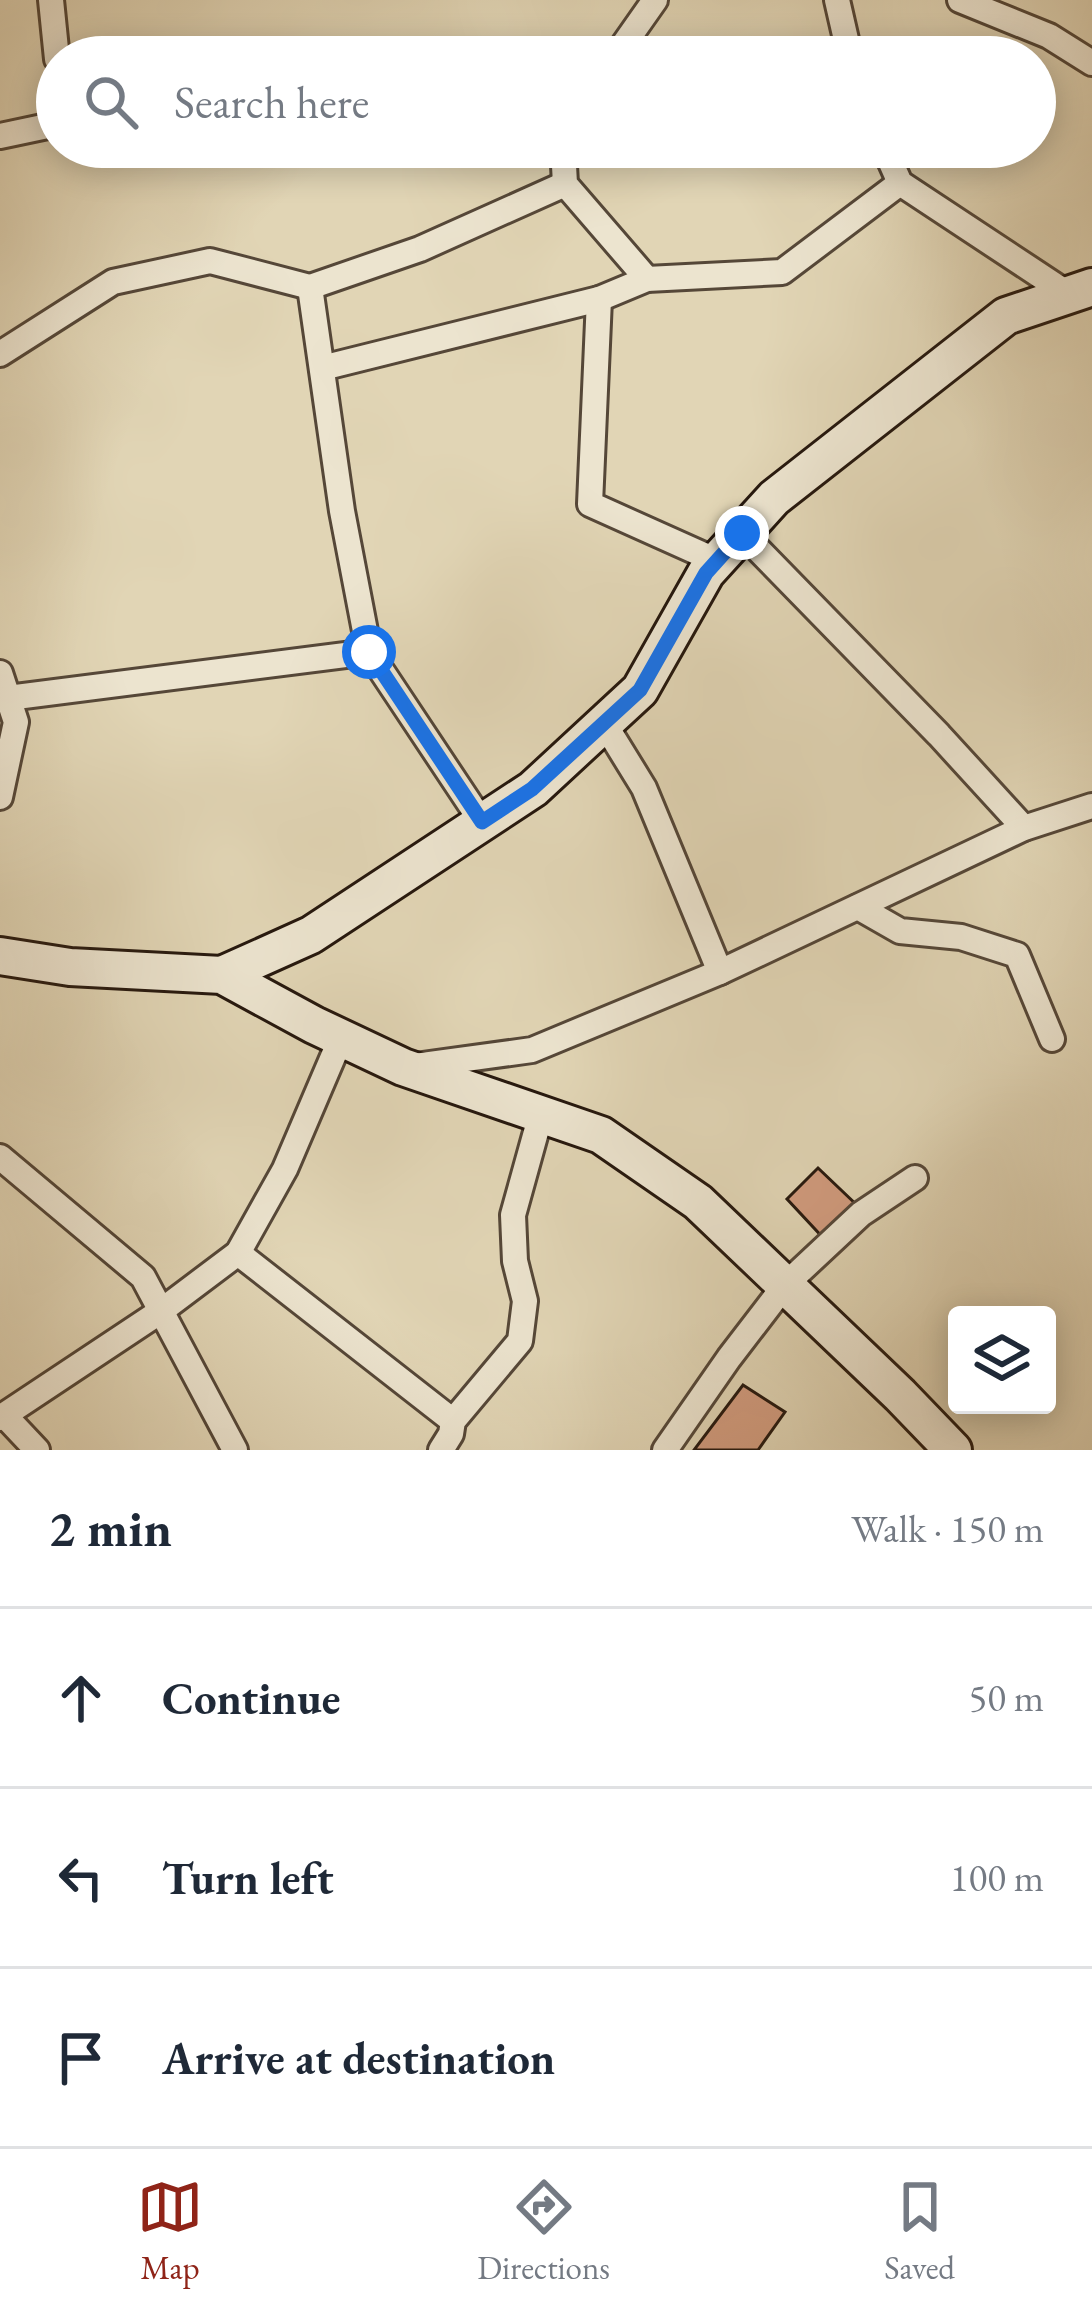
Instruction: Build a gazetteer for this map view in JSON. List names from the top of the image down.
{
  "page": {
    "search": "Search here",
    "heading": ["2 min", "Walk · 150 m"],
    "list": [
      ["Continue", "50 m"],
      ["Turn left", "100 m"],
      "Arrive at destination"
    ],
    "nav": ["Map", "Directions", "Saved"]
  }
}
